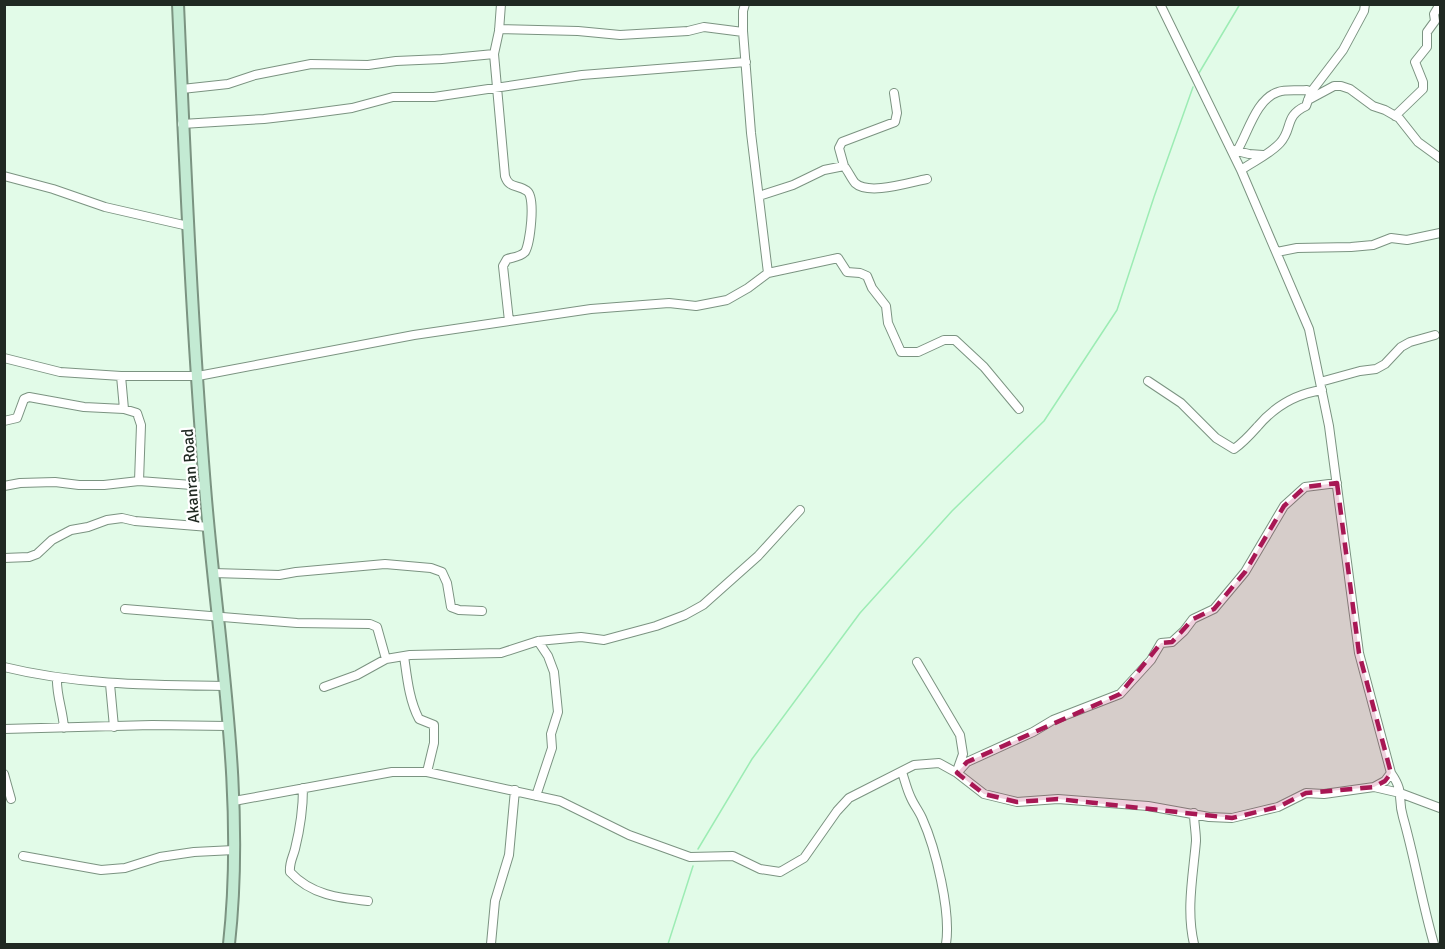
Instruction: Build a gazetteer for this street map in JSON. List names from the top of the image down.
{
  "streets": {
    "main road": ["Akanran Road"]
  }
}
